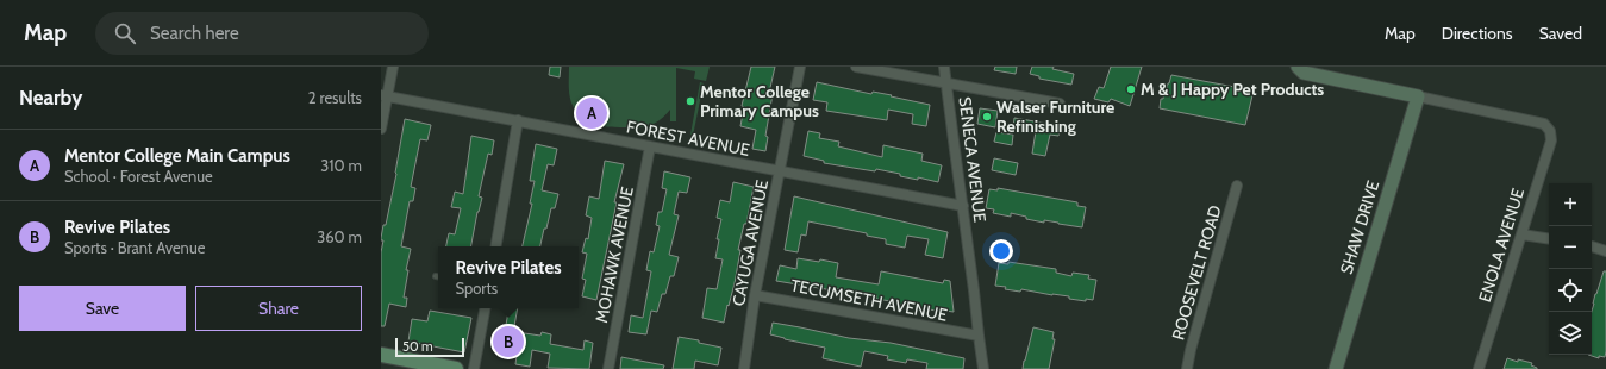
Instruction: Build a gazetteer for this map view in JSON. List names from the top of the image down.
{
  "streets": {
    "street": [
      "FOREST AVENUE",
      "SENECA AVENUE",
      "SHAW DRIVE",
      "CAYUGA AVENUE",
      "ENOLA AVENUE",
      "MOHAWK AVENUE",
      "ROOSEVELT ROAD",
      "TECUMSETH AVENUE"
    ]
  },
  "crossings": [
    ["FOREST AVENUE", "SENECA AVENUE"],
    ["FOREST AVENUE", "CAYUGA AVENUE"],
    ["FOREST AVENUE", "MOHAWK AVENUE"],
    ["SENECA AVENUE", "TECUMSETH AVENUE"],
    ["SHAW DRIVE", "ENOLA AVENUE"],
    ["CAYUGA AVENUE", "TECUMSETH AVENUE"]
  ],
  "places": ["M & J Happy Pet Products", "Mentor College Primary Campus", "Walser Furniture Refinishing"],
  "scale_bar": "50 m",
  "page": {
    "header": "Map",
    "search": "Search here",
    "nav": ["Map", "Directions", "Saved"],
    "heading": ["Nearby", "2 results"],
    "pins": ["A", "B"],
    "list": [
      {
        "mark": "A",
        "name": "Mentor College Main Campus",
        "note": "School · Forest Avenue",
        "value": "310 m"
      },
      {
        "mark": "B",
        "name": "Revive Pilates",
        "note": "Sports · Brant Avenue",
        "value": "360 m"
      }
    ],
    "map_buttons": ["+", "−"],
    "popup": ["Revive Pilates", "Sports"],
    "buttons": ["Save", "Share"],
    "scale": "50 m"
  }
}
